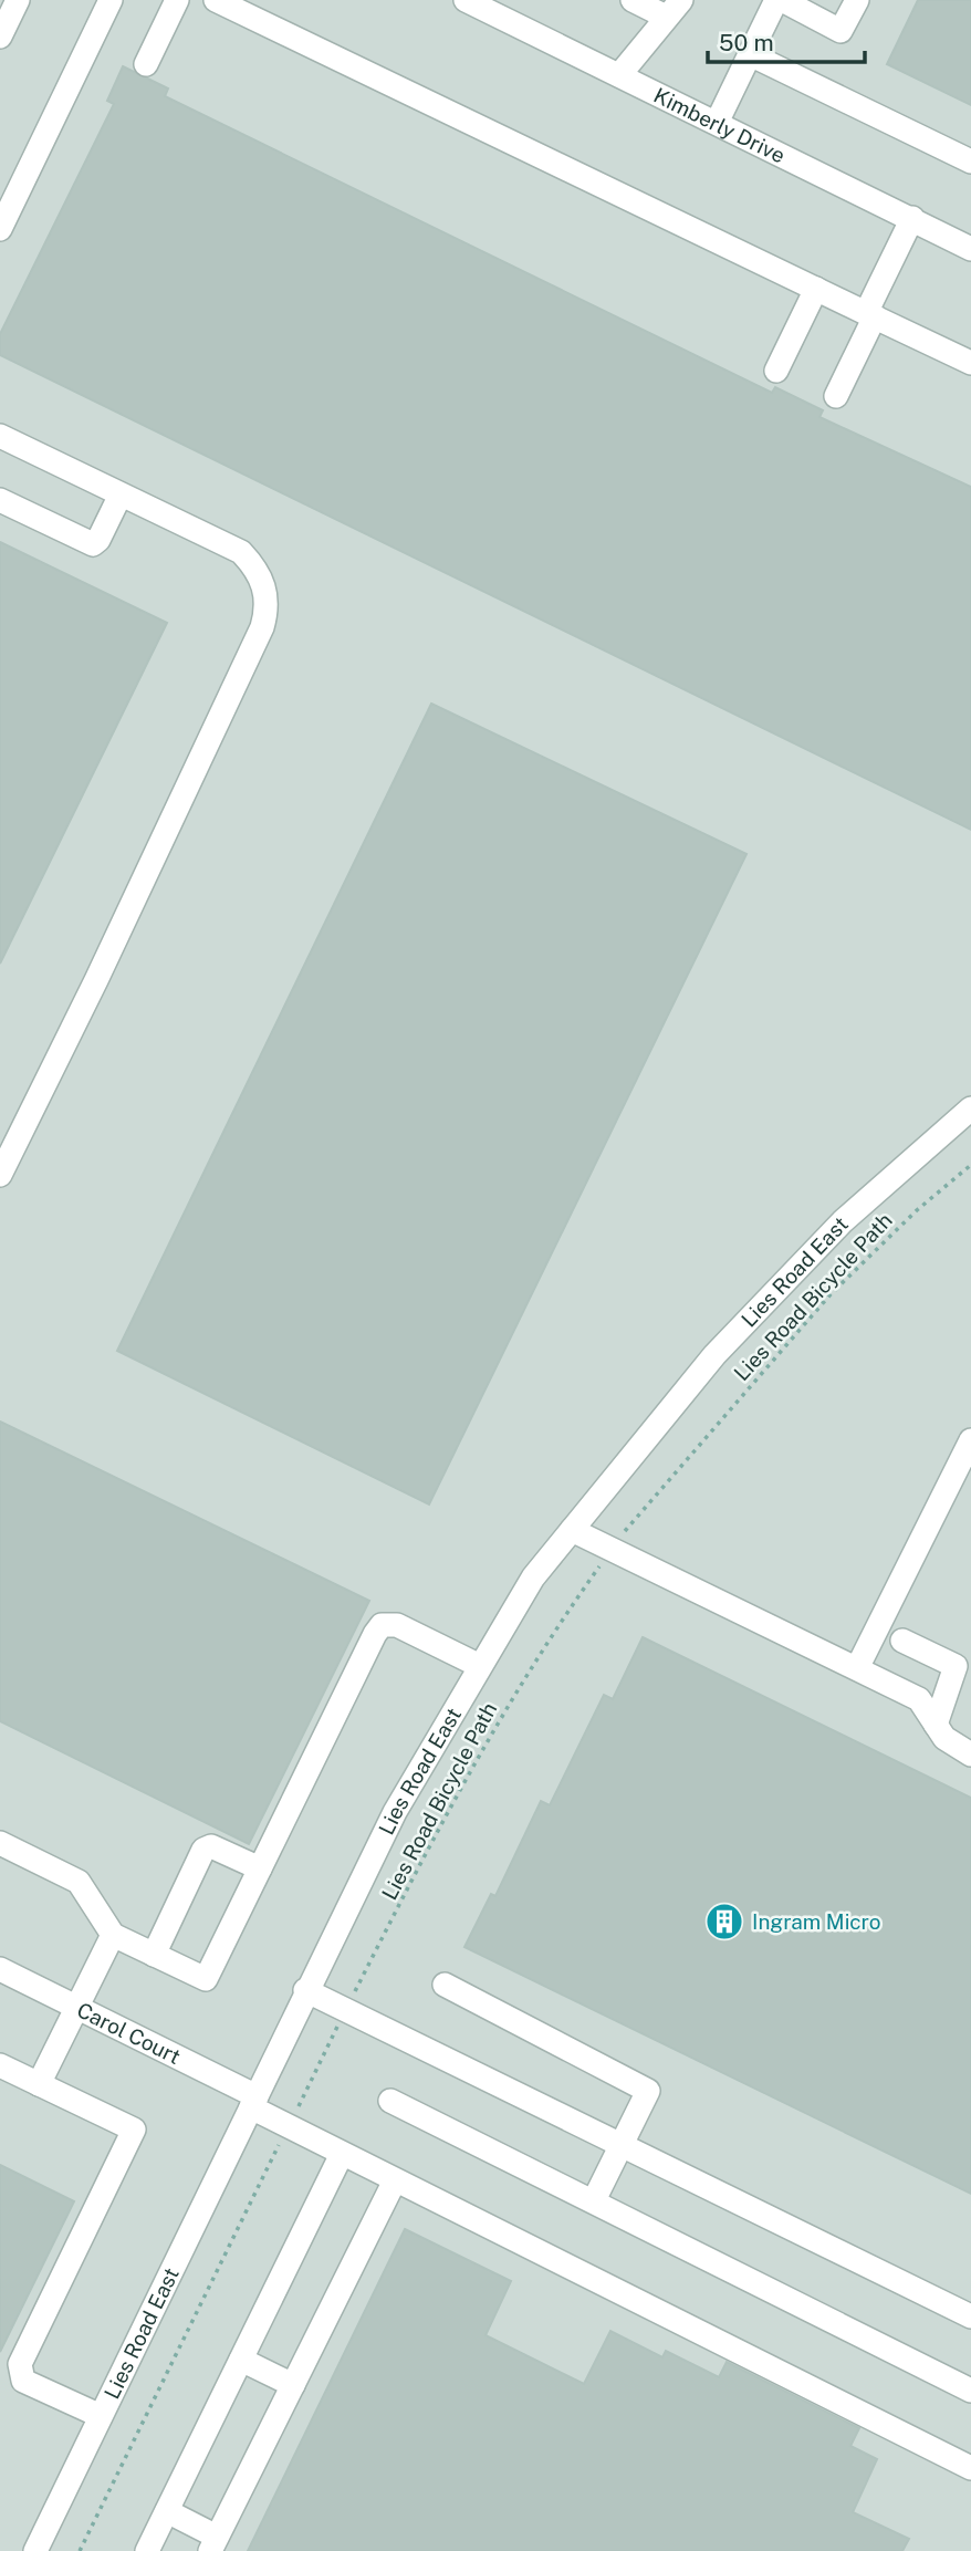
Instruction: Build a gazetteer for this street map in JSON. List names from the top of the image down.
{
  "streets": {
    "street": ["Kimberly Drive", "Lies Road East", "Carol Court"],
    "path": ["Lies Road Bicycle Path"]
  },
  "crossings": [
    ["Lies Road East", "Carol Court"],
    ["Lies Road Bicycle Path", "Carol Court"]
  ],
  "places": {
    "building": ["Ingram Micro"]
  },
  "scale_bar": "50 m"
}
